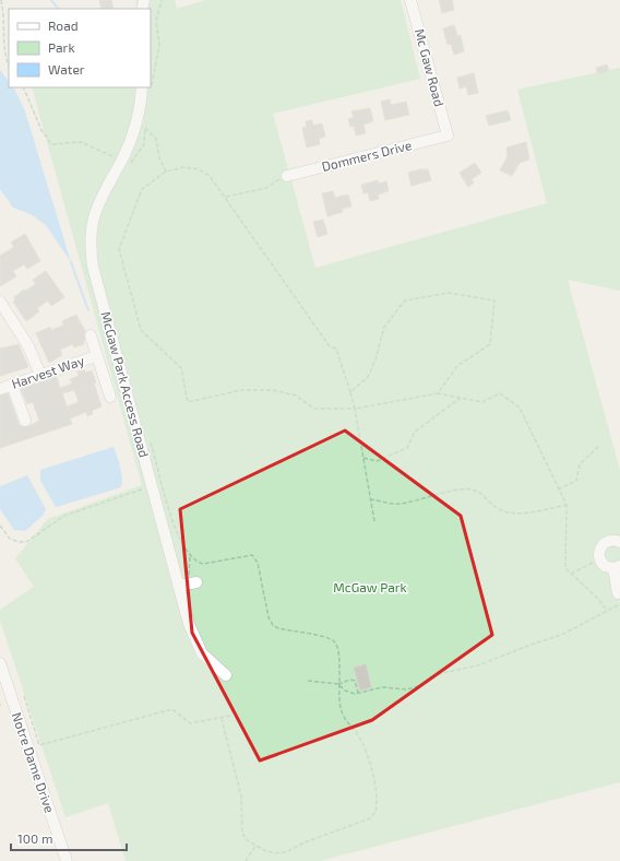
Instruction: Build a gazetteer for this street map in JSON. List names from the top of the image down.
{
  "streets": {
    "street": [
      "Mc Gaw Road",
      "Dommers Drive",
      "Harvest Way",
      "McGaw Park Access Road",
      "Notre Dame Drive"
    ]
  },
  "crossings": [
    ["Mc Gaw Road", "Dommers Drive"]
  ],
  "parks": ["McGaw Park"],
  "legend": ["Road", "Park", "Water"],
  "scale_bar": "100 m"
}
